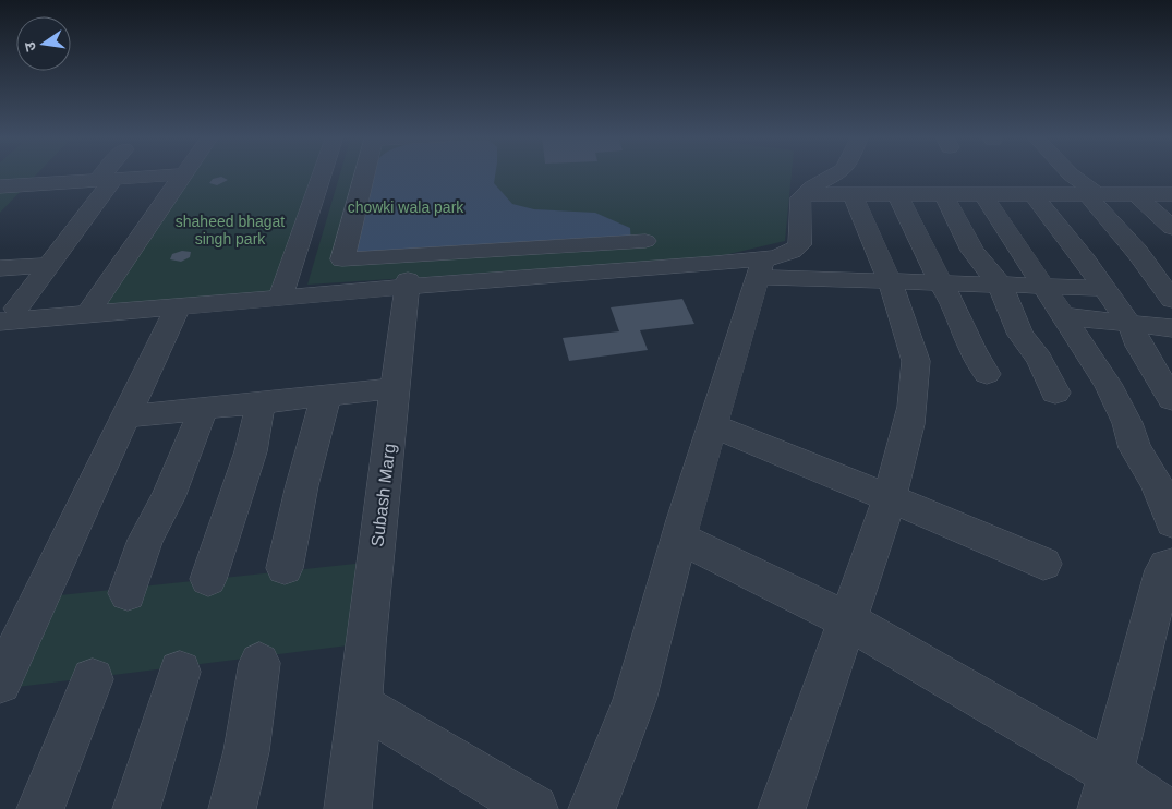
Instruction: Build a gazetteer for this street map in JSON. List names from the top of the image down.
{
  "streets": {
    "street": ["Subash Marg"]
  },
  "parks": ["chowki wala park", "shaheed bhagat singh park"],
  "north": "left"
}
